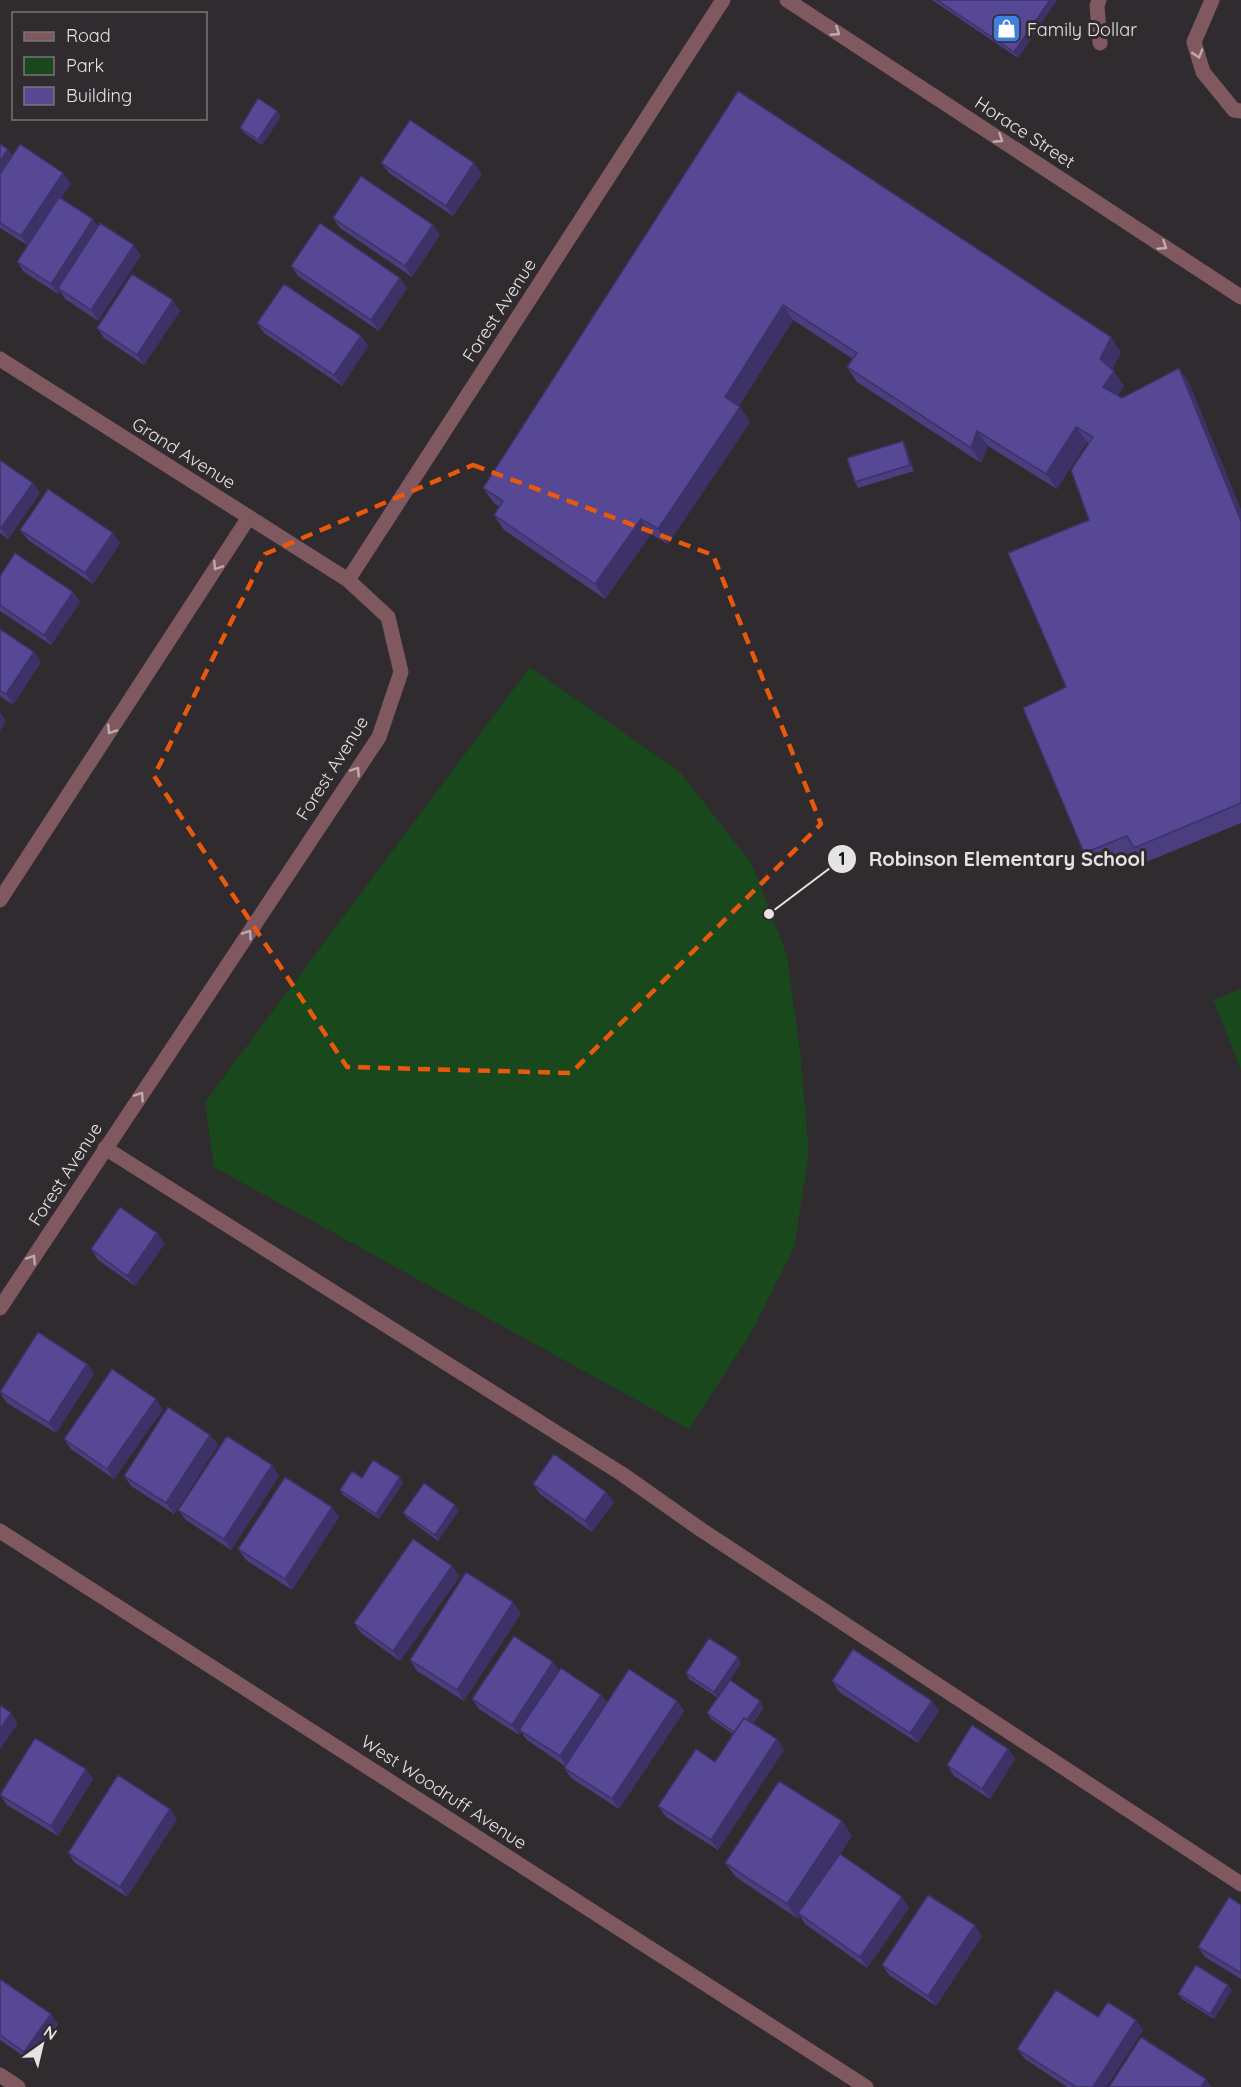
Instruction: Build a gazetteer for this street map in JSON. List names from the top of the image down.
{
  "streets": {
    "street": [
      "Horace Street",
      "Forest Avenue",
      "Grand Avenue",
      "West Woodruff Avenue"
    ]
  },
  "crossings": [
    ["Forest Avenue", "Grand Avenue"]
  ],
  "one_way": ["Horace Street", "Forest Avenue"],
  "places": {
    "shop": ["Family Dollar"],
    "other": ["Robinson Elementary School"]
  },
  "legend": ["Road", "Park", "Building"],
  "north": "top right"
}
